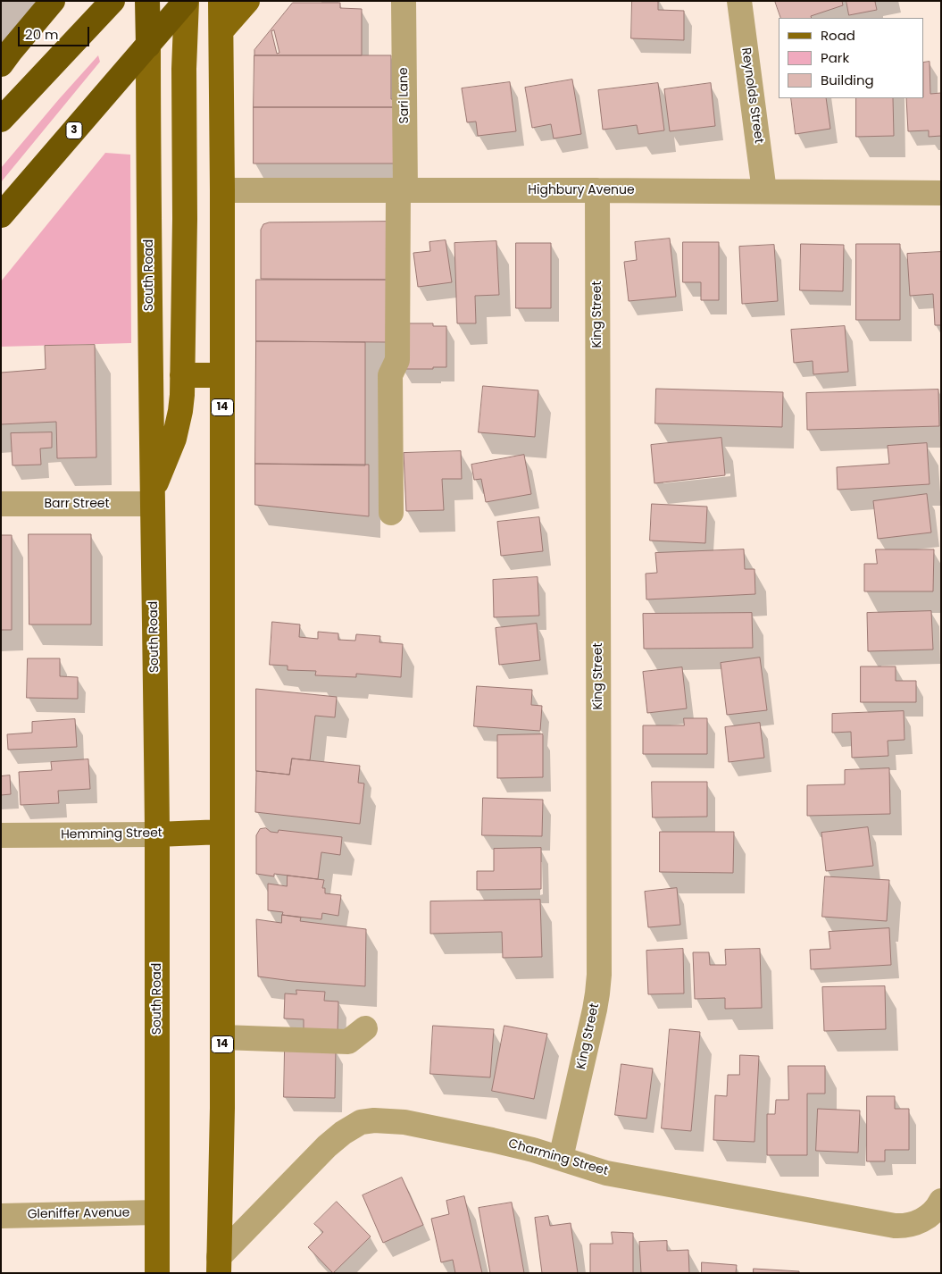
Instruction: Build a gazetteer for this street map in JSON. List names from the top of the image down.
{
  "streets": {
    "highway": ["3", "South Road"],
    "main road": ["14", "Hemming Street"],
    "street": [
      "Sari Lane",
      "Reynolds Street",
      "Highbury Avenue",
      "King Street",
      "Barr Street",
      "Charming Street",
      "Gleniffer Avenue"
    ]
  },
  "crossings": [
    ["Sari Lane", "Highbury Avenue"],
    ["Reynolds Street", "Highbury Avenue"],
    ["3", "South Road"],
    ["Highbury Avenue", "King Street"],
    ["Highbury Avenue", "14"],
    ["South Road", "Barr Street"],
    ["South Road", "Hemming Street"],
    ["South Road", "Gleniffer Avenue"],
    ["King Street", "Charming Street"],
    ["14", "Hemming Street"],
    ["14", "Charming Street"]
  ],
  "legend": ["Road", "Park", "Building"],
  "scale_bar": "20 m"
}
